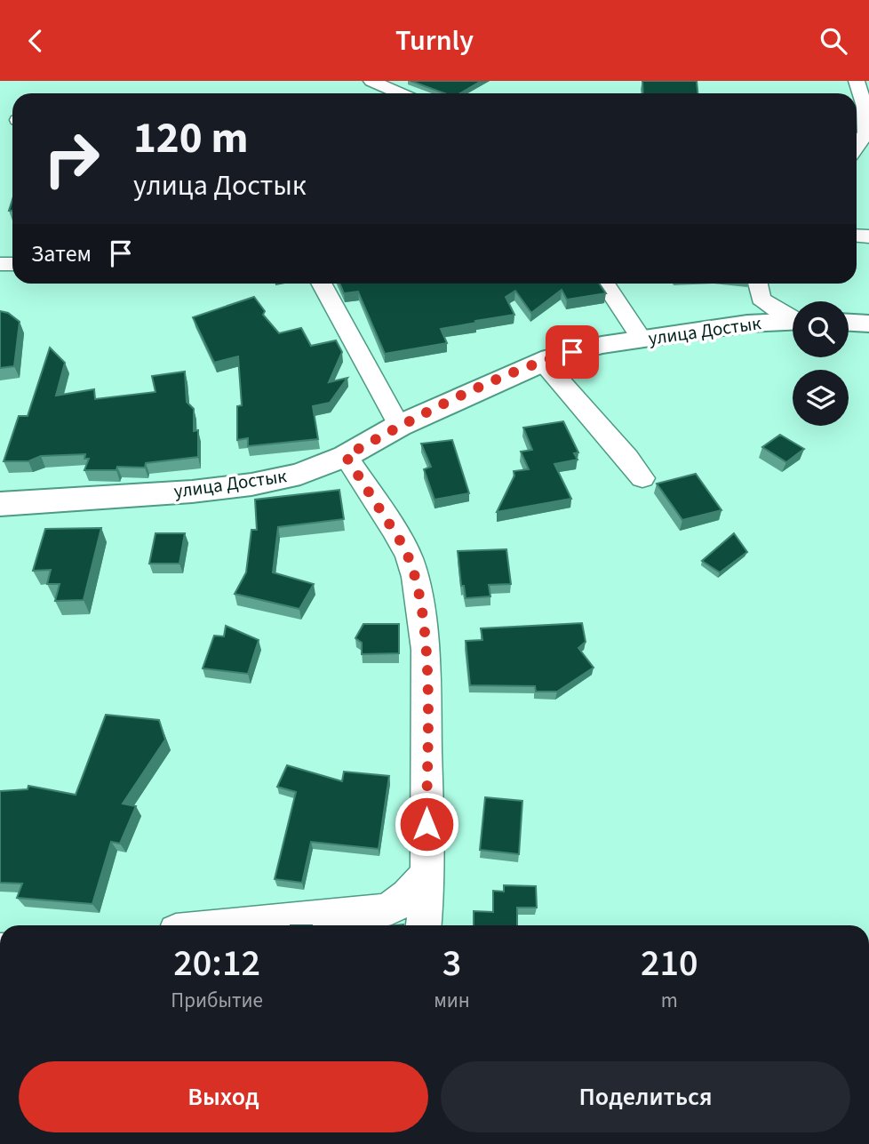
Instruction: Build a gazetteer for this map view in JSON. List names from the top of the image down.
{
  "streets": {
    "main road": ["улица Достык"]
  },
  "page": {
    "header": "Turnly",
    "turn": ["120 m", "улица Достык"],
    "then": "Затем",
    "eta": [
      "20:12",
      "Прибытие",
      "3",
      "мин",
      "210",
      "m"
    ],
    "buttons": ["Выход", "Поделиться"]
  }
}
